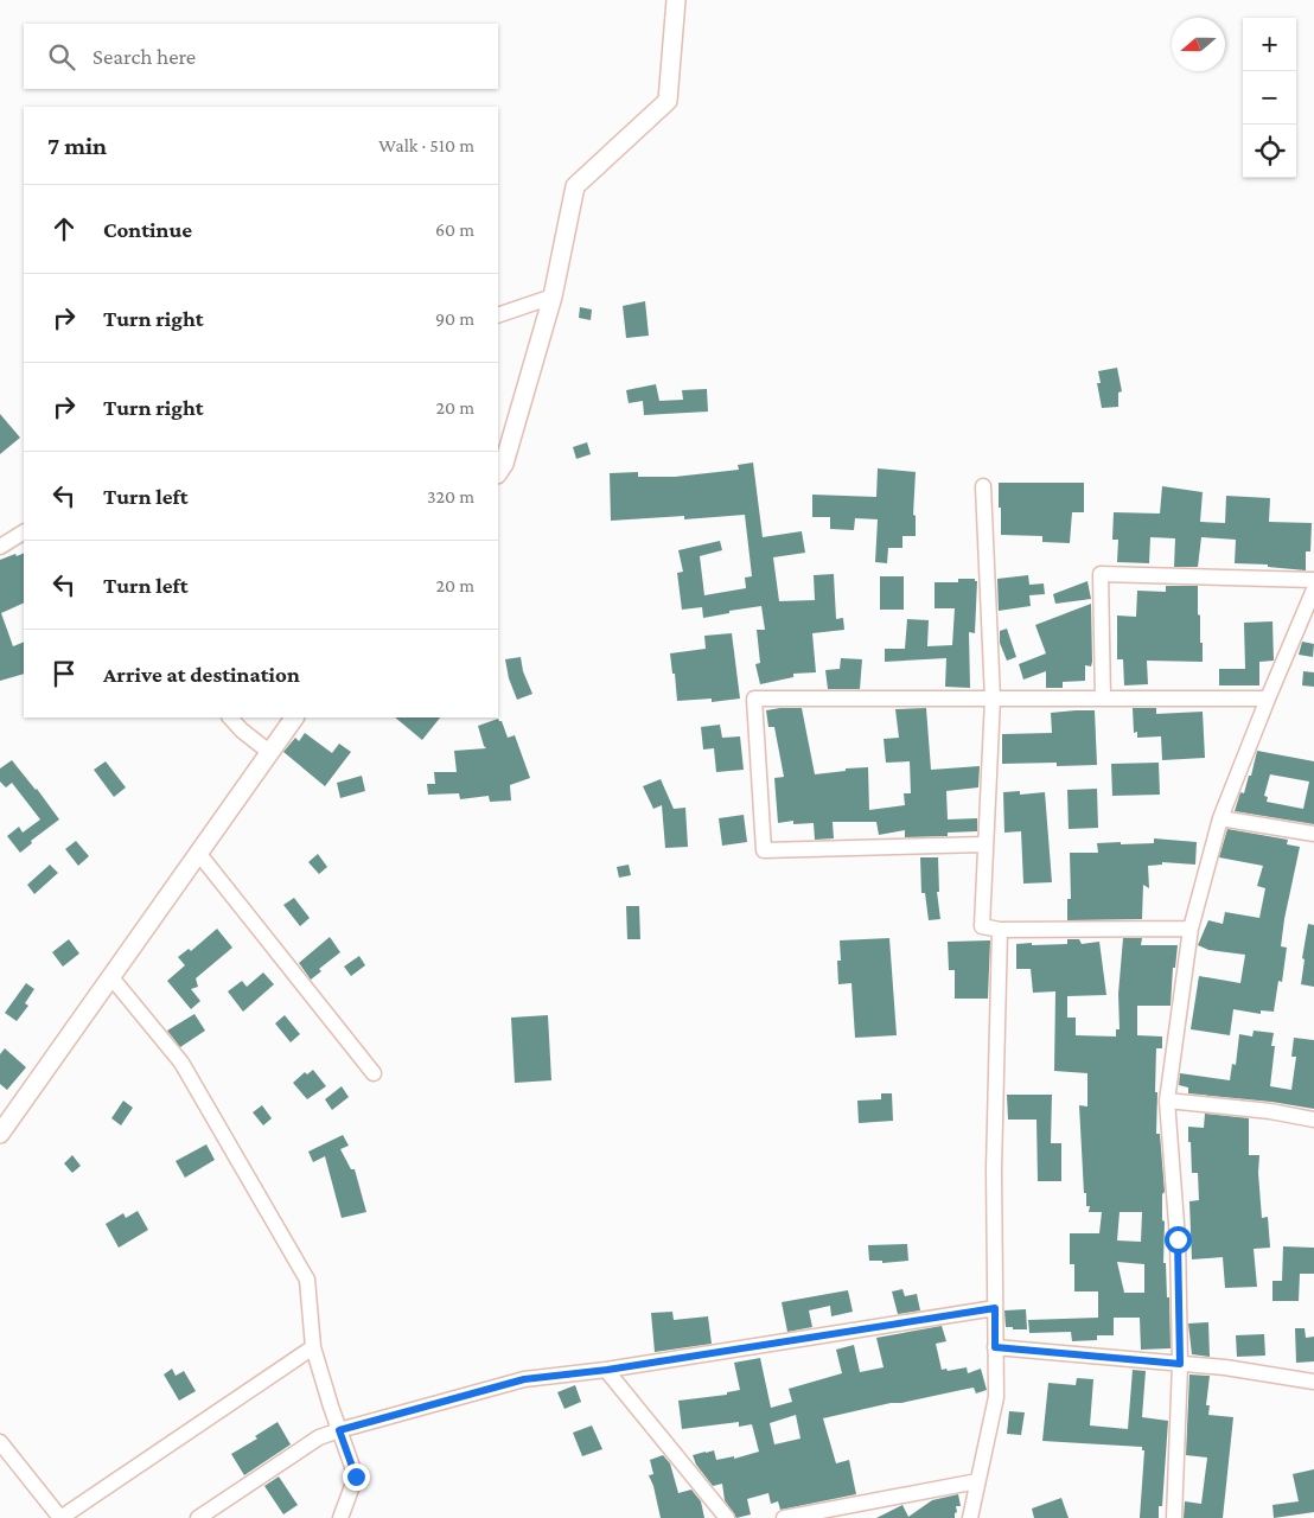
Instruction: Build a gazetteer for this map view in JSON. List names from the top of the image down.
{
  "north": "left",
  "page": {
    "map_buttons": ["+", "−"],
    "search": "Search here",
    "heading": ["7 min", "Walk · 510 m"],
    "list": [
      ["Continue", "60 m"],
      ["Turn right", "90 m"],
      ["Turn right", "20 m"],
      ["Turn left", "320 m"],
      ["Turn left", "20 m"],
      "Arrive at destination"
    ]
  }
}
